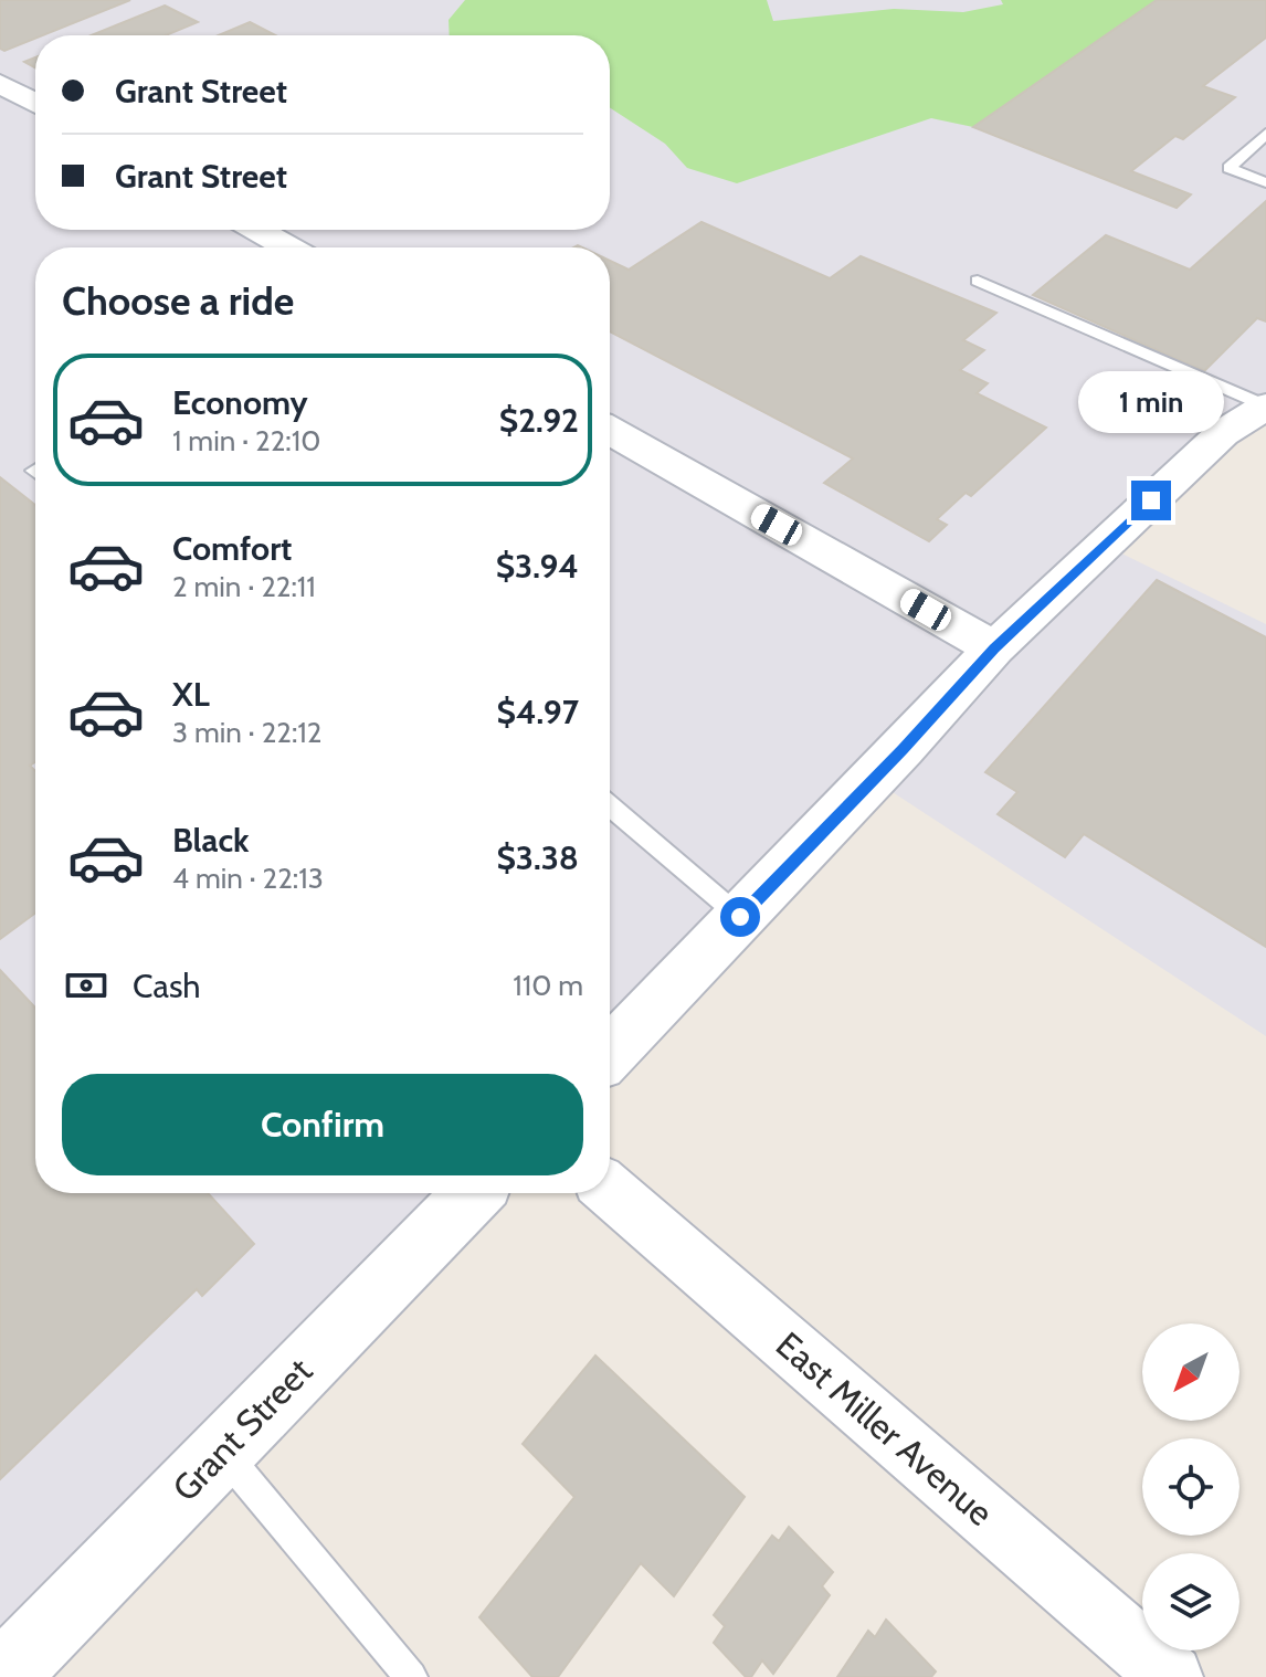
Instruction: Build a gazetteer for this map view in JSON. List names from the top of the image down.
{
  "streets": {
    "street": ["East Miller Avenue", "Grant Street"]
  },
  "north": "bottom left",
  "page": {
    "banner": ["Grant Street", "Grant Street"],
    "heading": "Choose a ride",
    "list": [
      {
        "name": "Economy",
        "note": "1 min · 22:10",
        "value": "$2.92"
      },
      {
        "name": "Comfort",
        "note": "2 min · 22:11",
        "value": "$3.94"
      },
      {
        "name": "XL",
        "note": "3 min · 22:12",
        "value": "$4.97"
      },
      {
        "name": "Black",
        "note": "4 min · 22:13",
        "value": "$3.38"
      }
    ],
    "bubble": "1 min",
    "pay": ["Cash", "110 m"],
    "buttons": "Confirm"
  }
}
